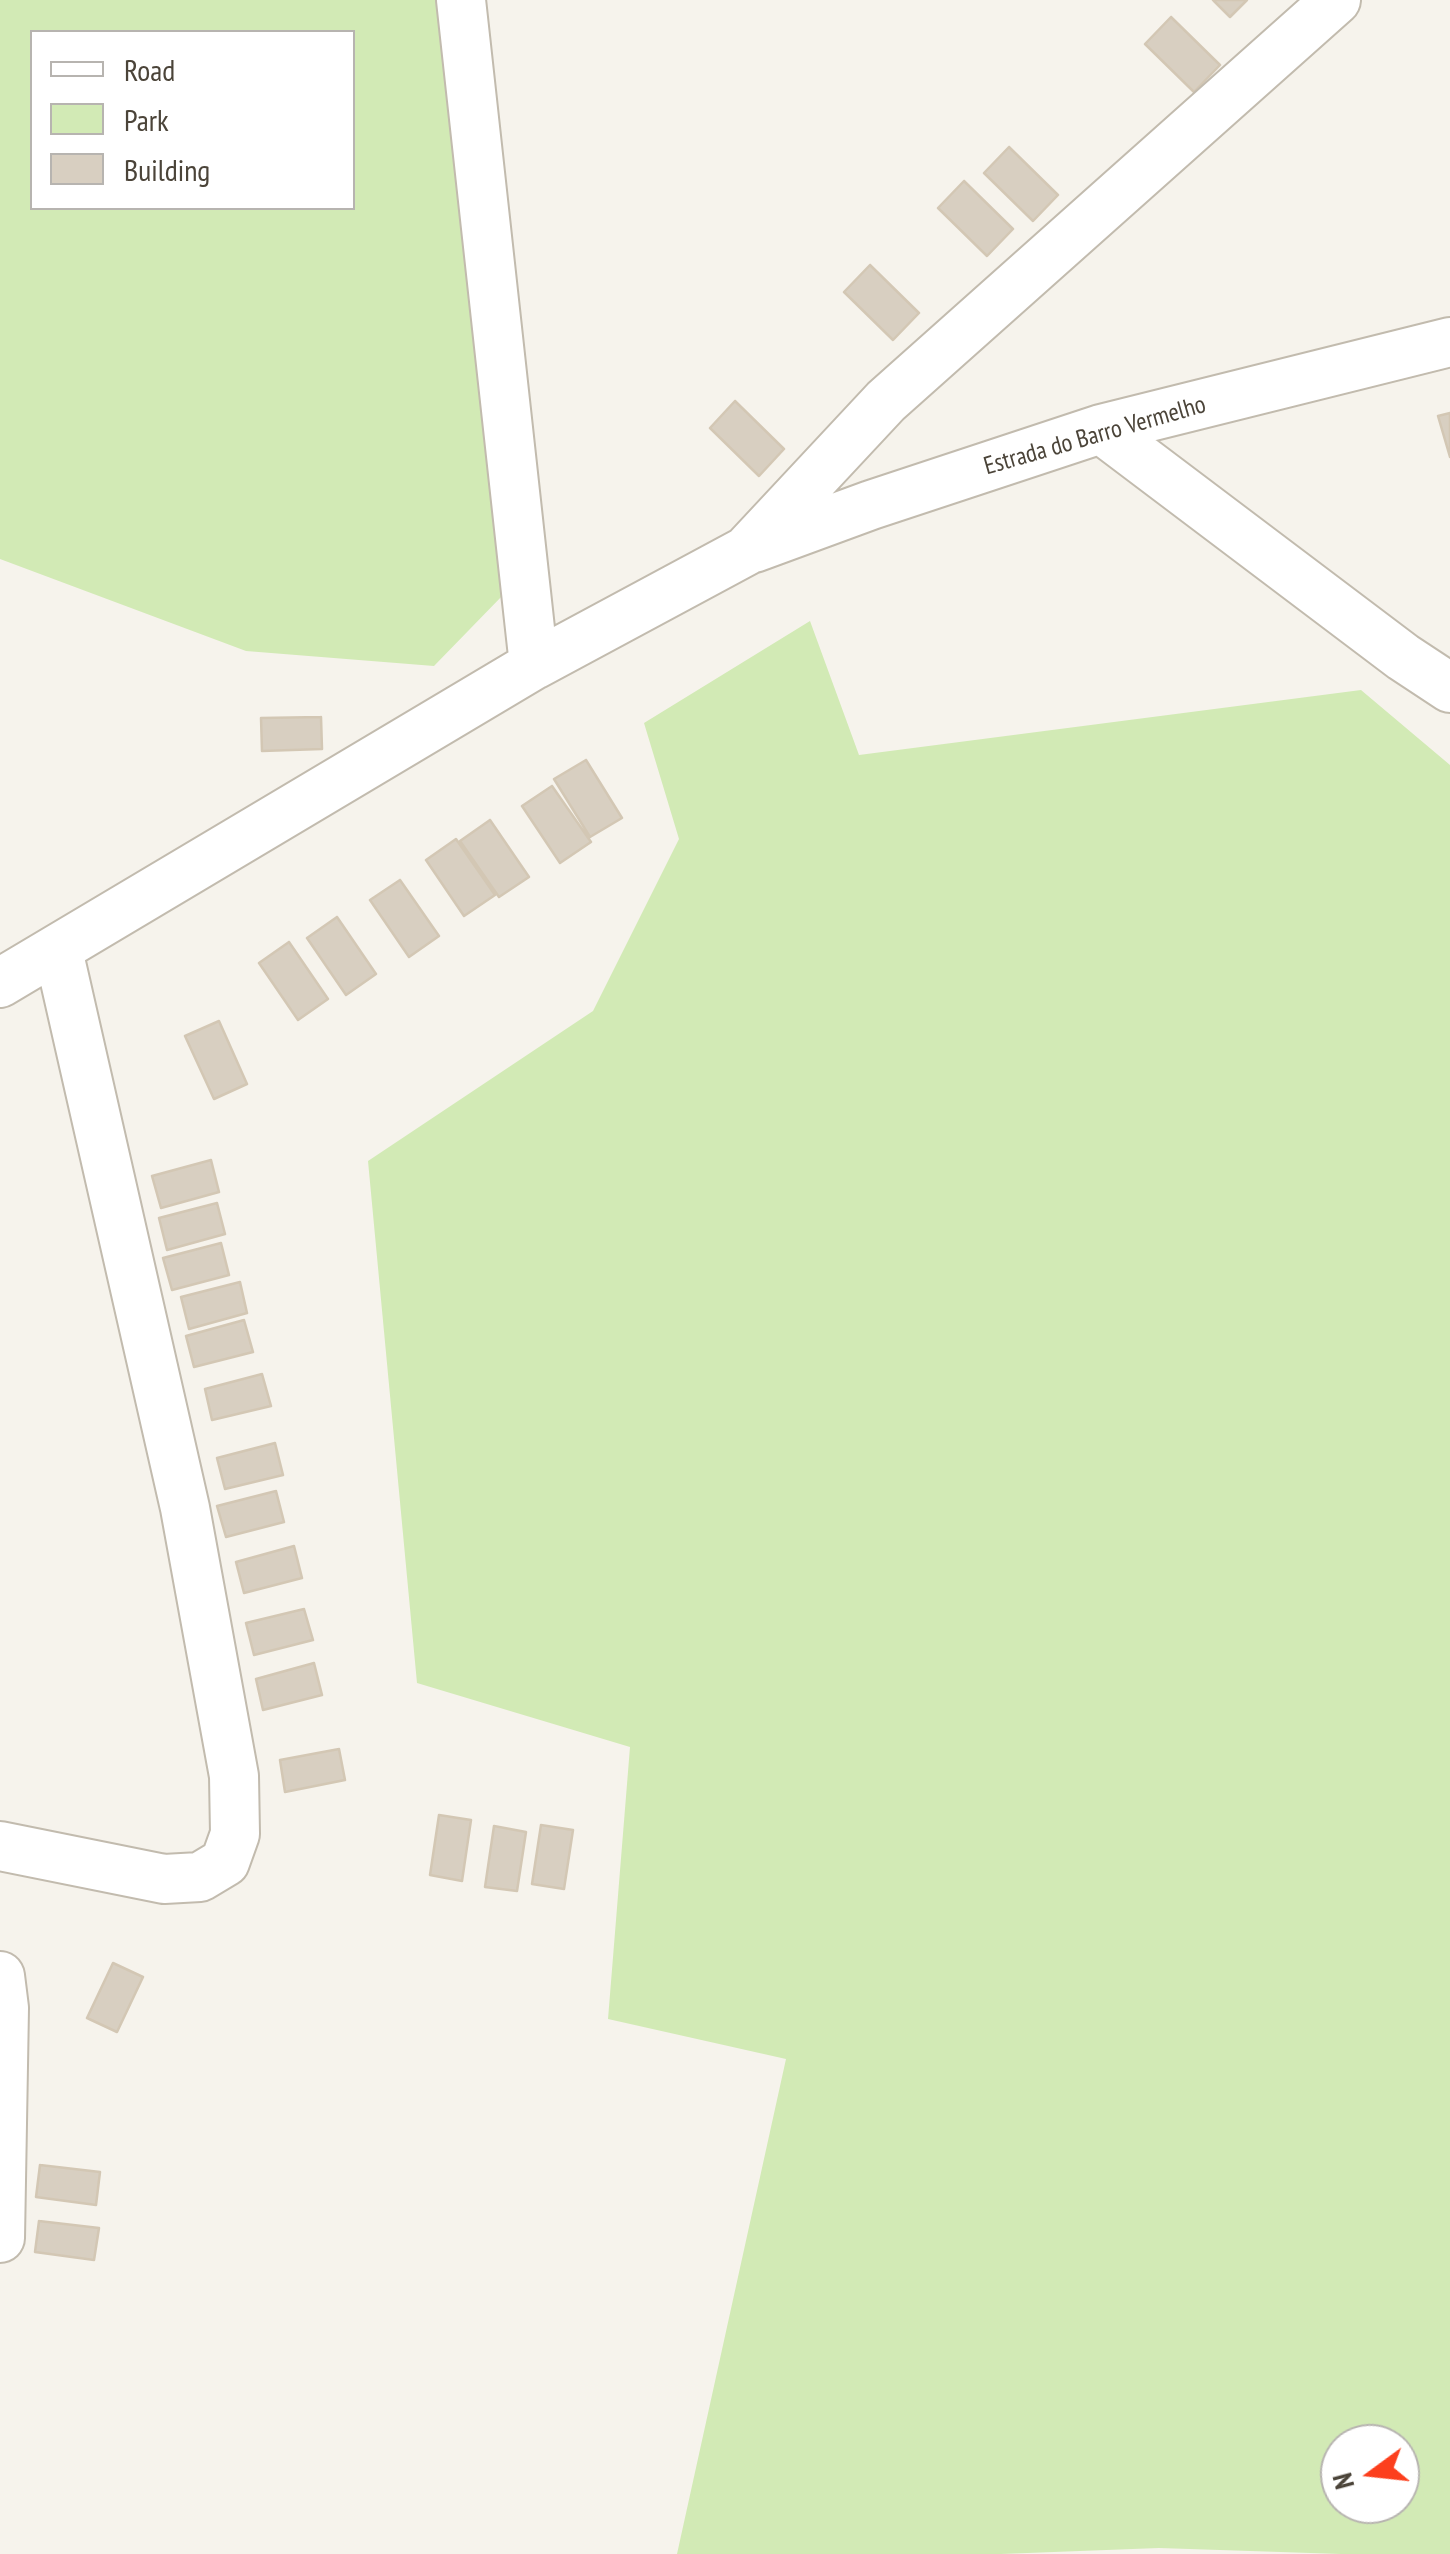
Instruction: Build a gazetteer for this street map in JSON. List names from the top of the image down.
{
  "streets": {
    "street": ["Estrada do Barro Vermelho"]
  },
  "legend": ["Road", "Park", "Building"],
  "north": "left"
}
